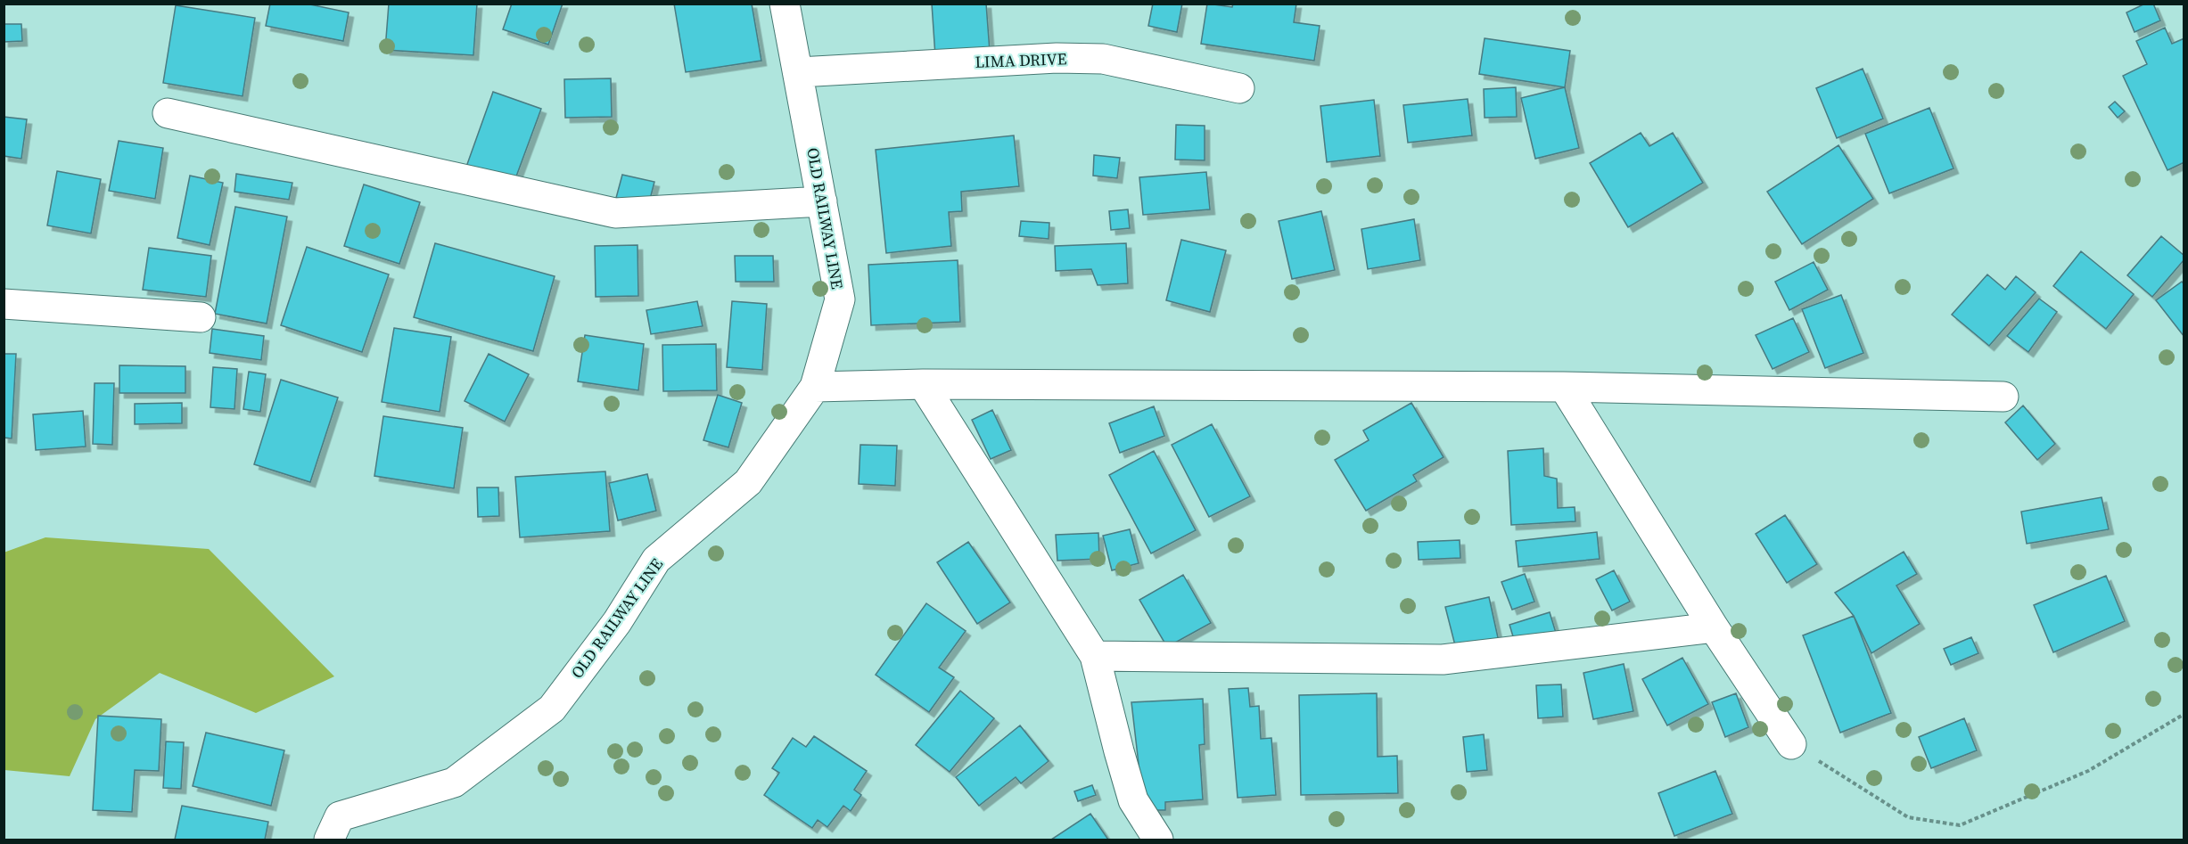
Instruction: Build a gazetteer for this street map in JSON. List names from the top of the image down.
{
  "streets": {
    "street": ["LIMA DRIVE", "OLD RAILWAY LINE"]
  },
  "crossings": [
    ["LIMA DRIVE", "OLD RAILWAY LINE"]
  ]
}
